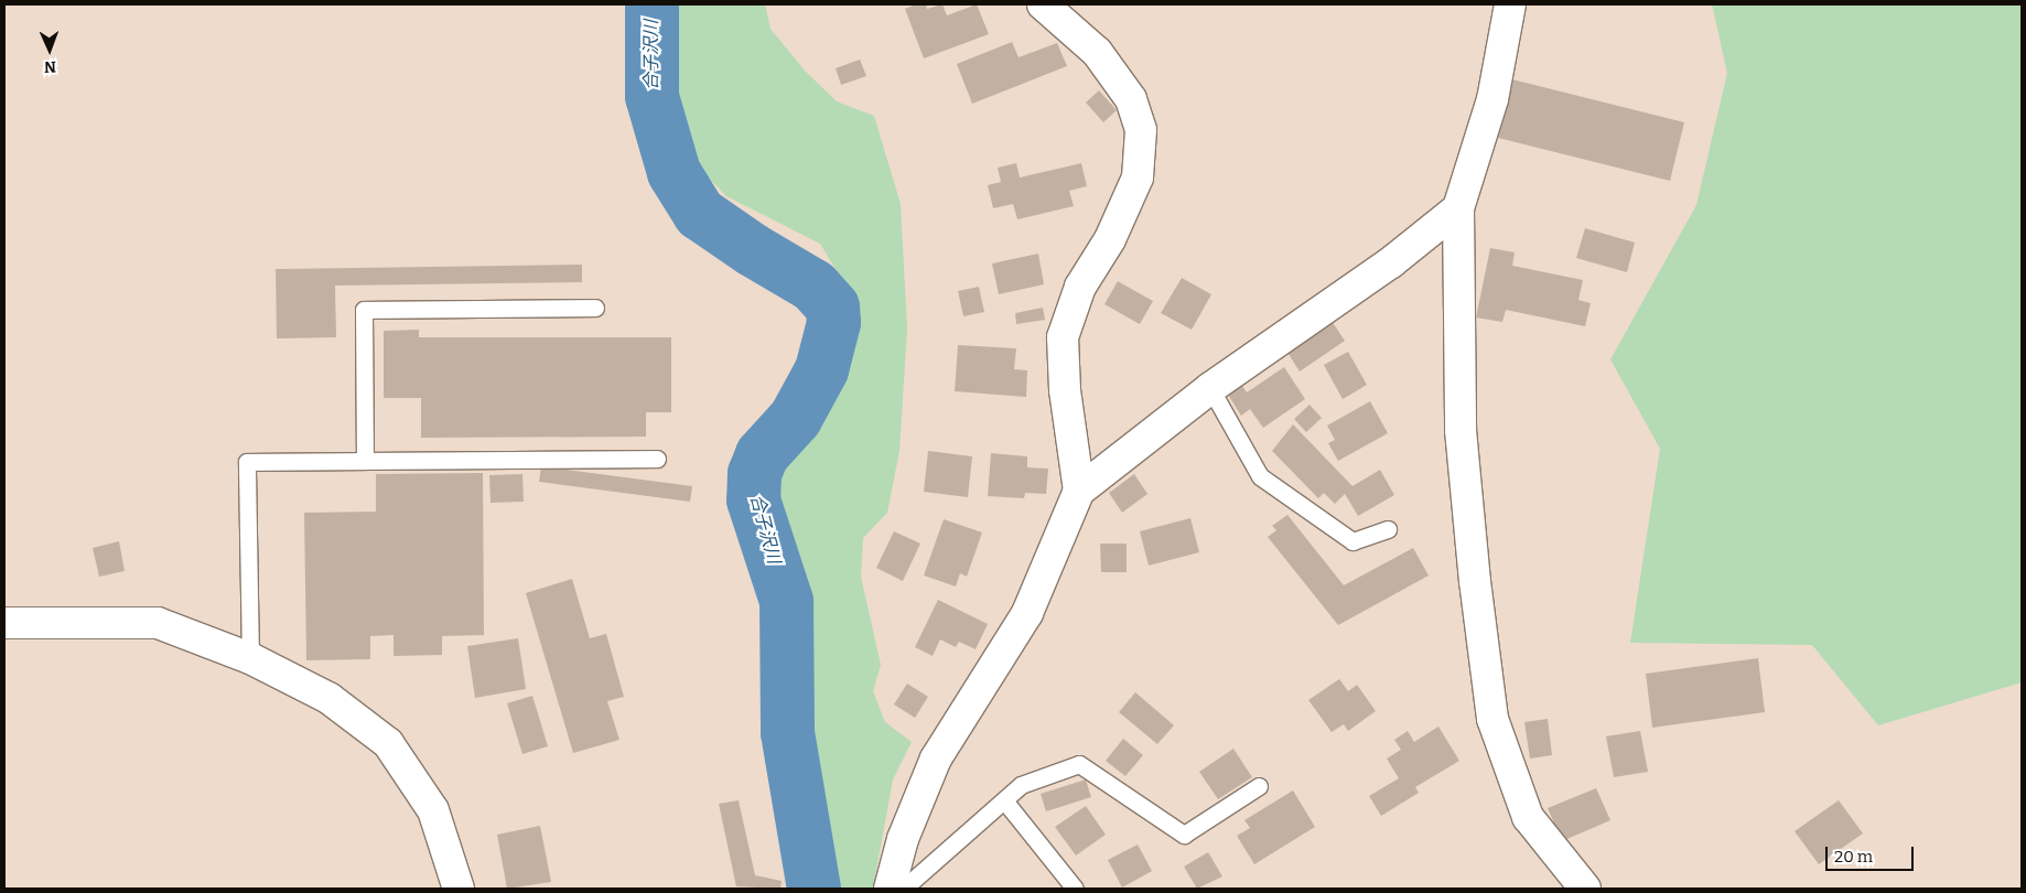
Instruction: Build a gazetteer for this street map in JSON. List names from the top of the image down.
{
  "water": ["合子沢川"],
  "scale_bar": "20 m",
  "north": "bottom"
}
